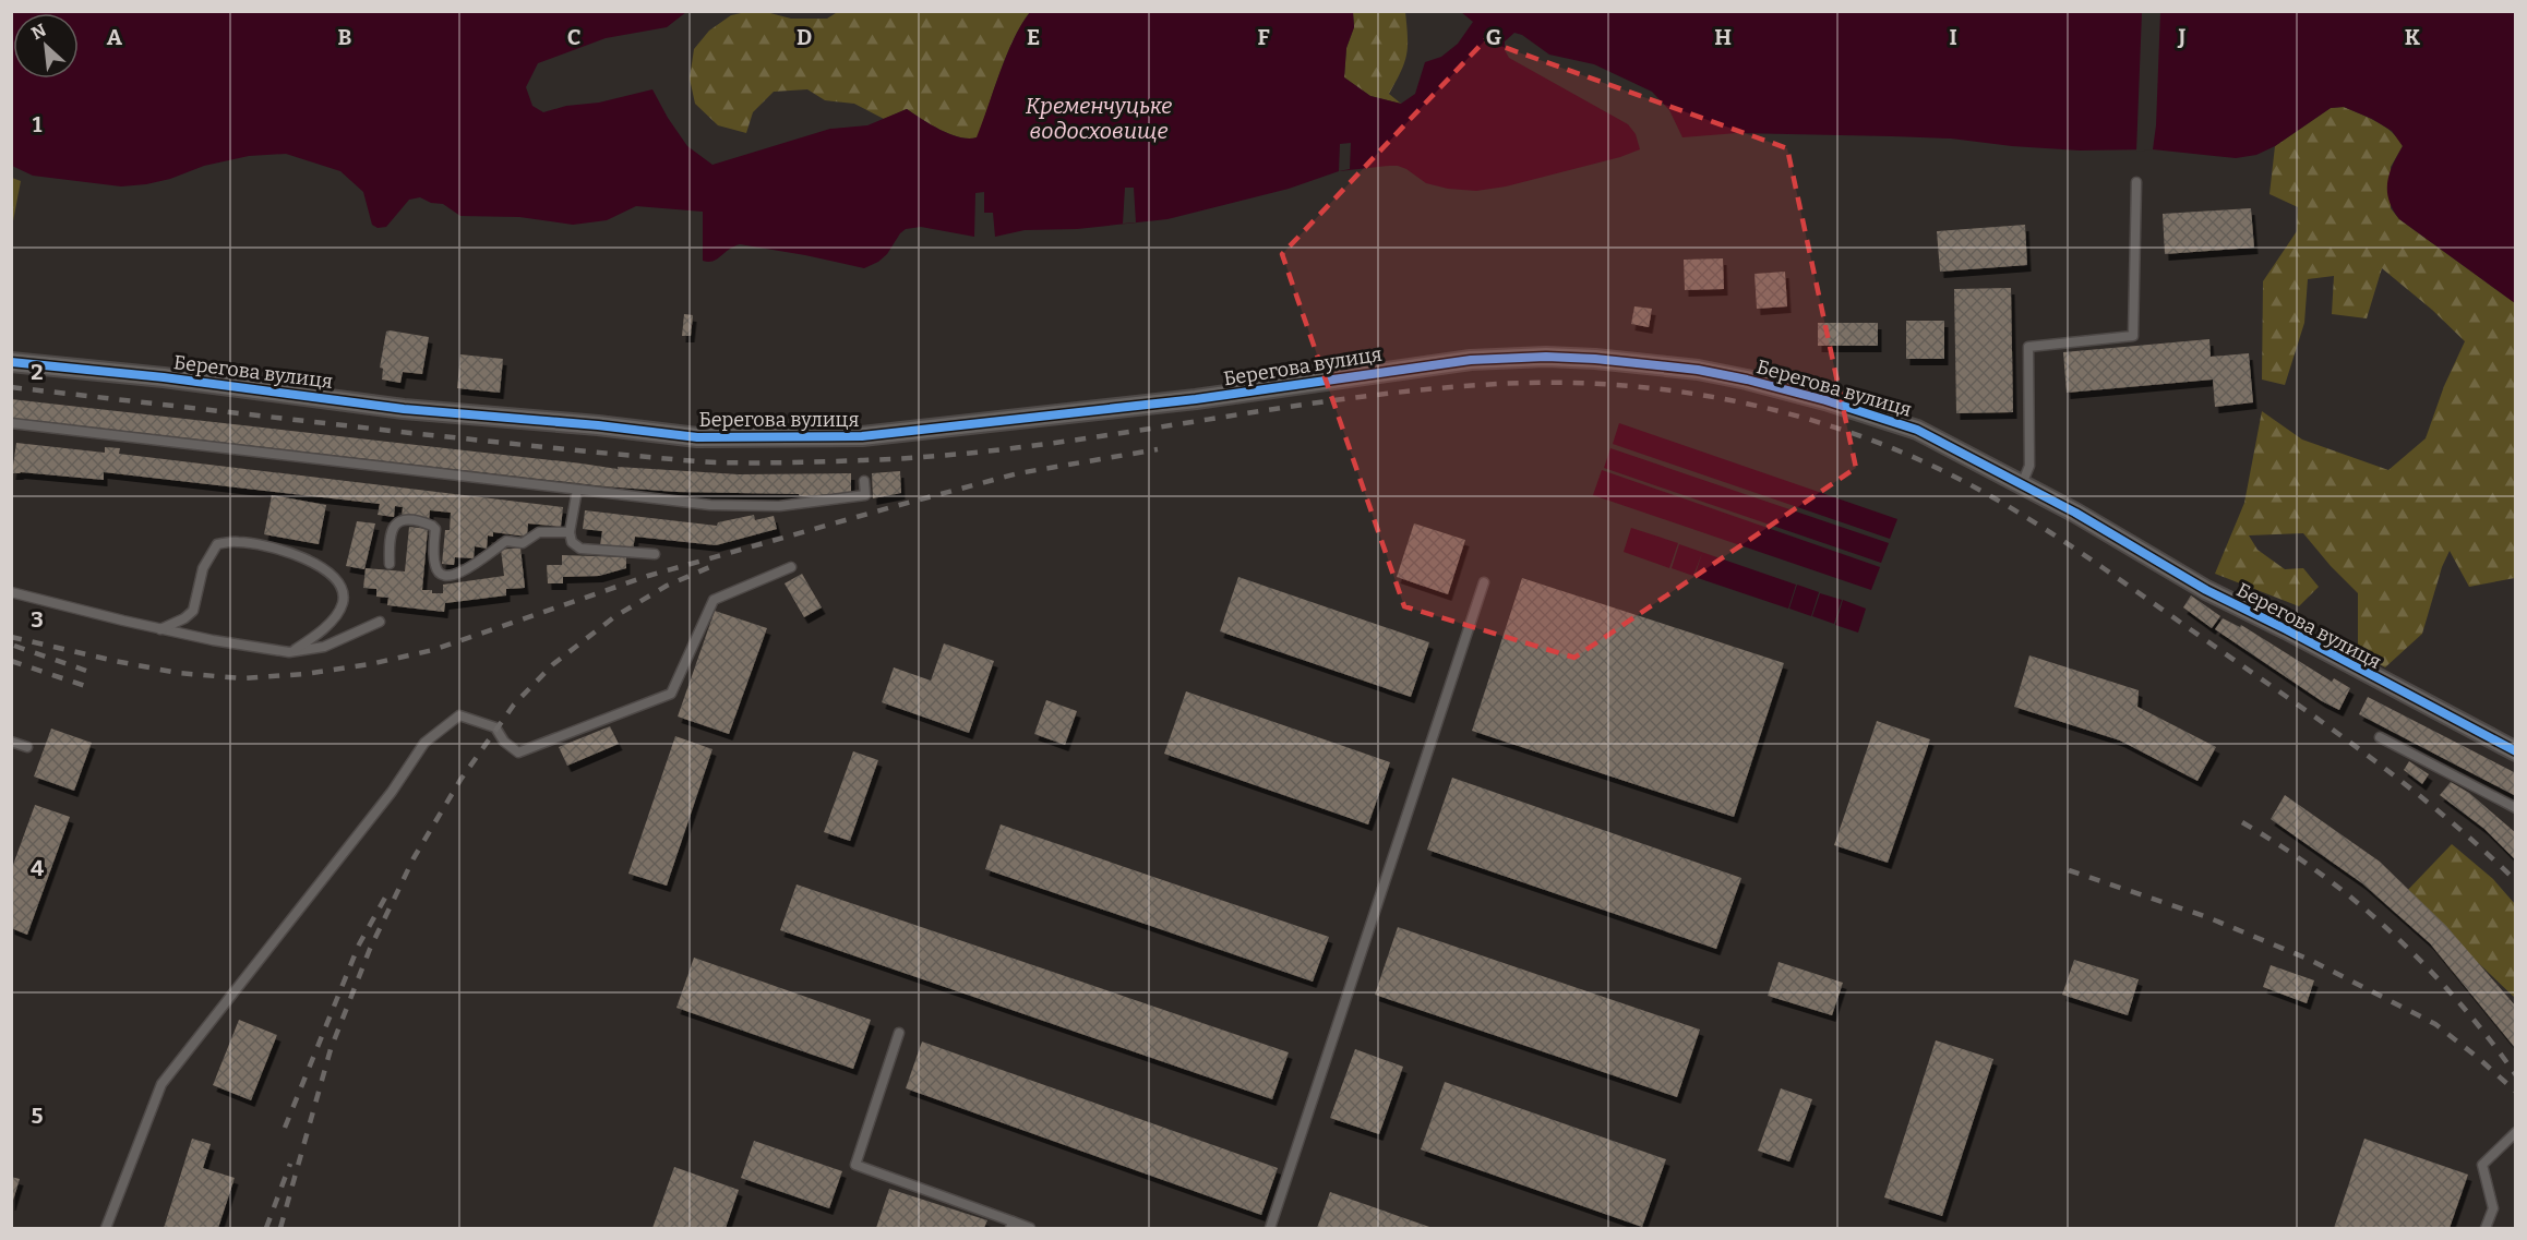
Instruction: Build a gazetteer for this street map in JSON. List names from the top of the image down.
{
  "streets": {
    "street": ["Берегова вулиця"]
  },
  "water": ["Кременчуцьке водосховище"],
  "north": "top left",
  "grid": {
    "columns": [
      "A",
      "B",
      "C",
      "D",
      "E",
      "F",
      "G",
      "H",
      "I",
      "J",
      "K"
    ],
    "rows": [
      "1",
      "2",
      "3",
      "4",
      "5"
    ]
  }
}
